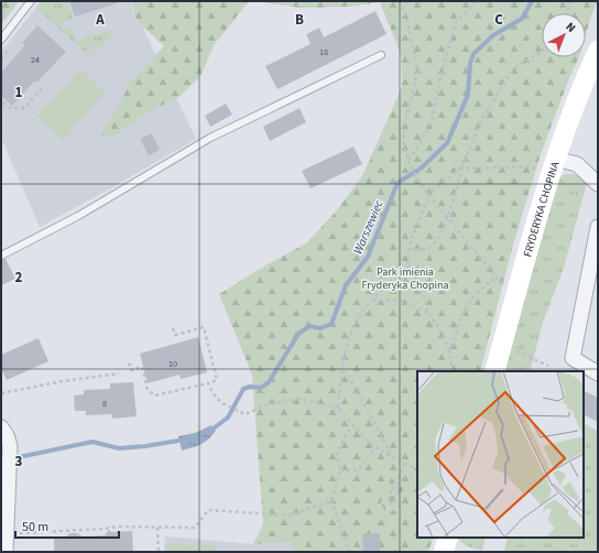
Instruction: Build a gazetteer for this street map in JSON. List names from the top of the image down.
{
  "streets": {
    "street": ["FRYDERYKA CHOPINA"]
  },
  "water": ["Warszewiec"],
  "parks": ["Park imienia Fryderyka Chopina"],
  "house_numbers": [
    "18",
    "24",
    "10",
    "8"
  ],
  "scale_bar": "50 m",
  "north": "top right",
  "grid": {
    "columns": ["A", "B", "C"],
    "rows": ["1", "2", "3"]
  }
}
